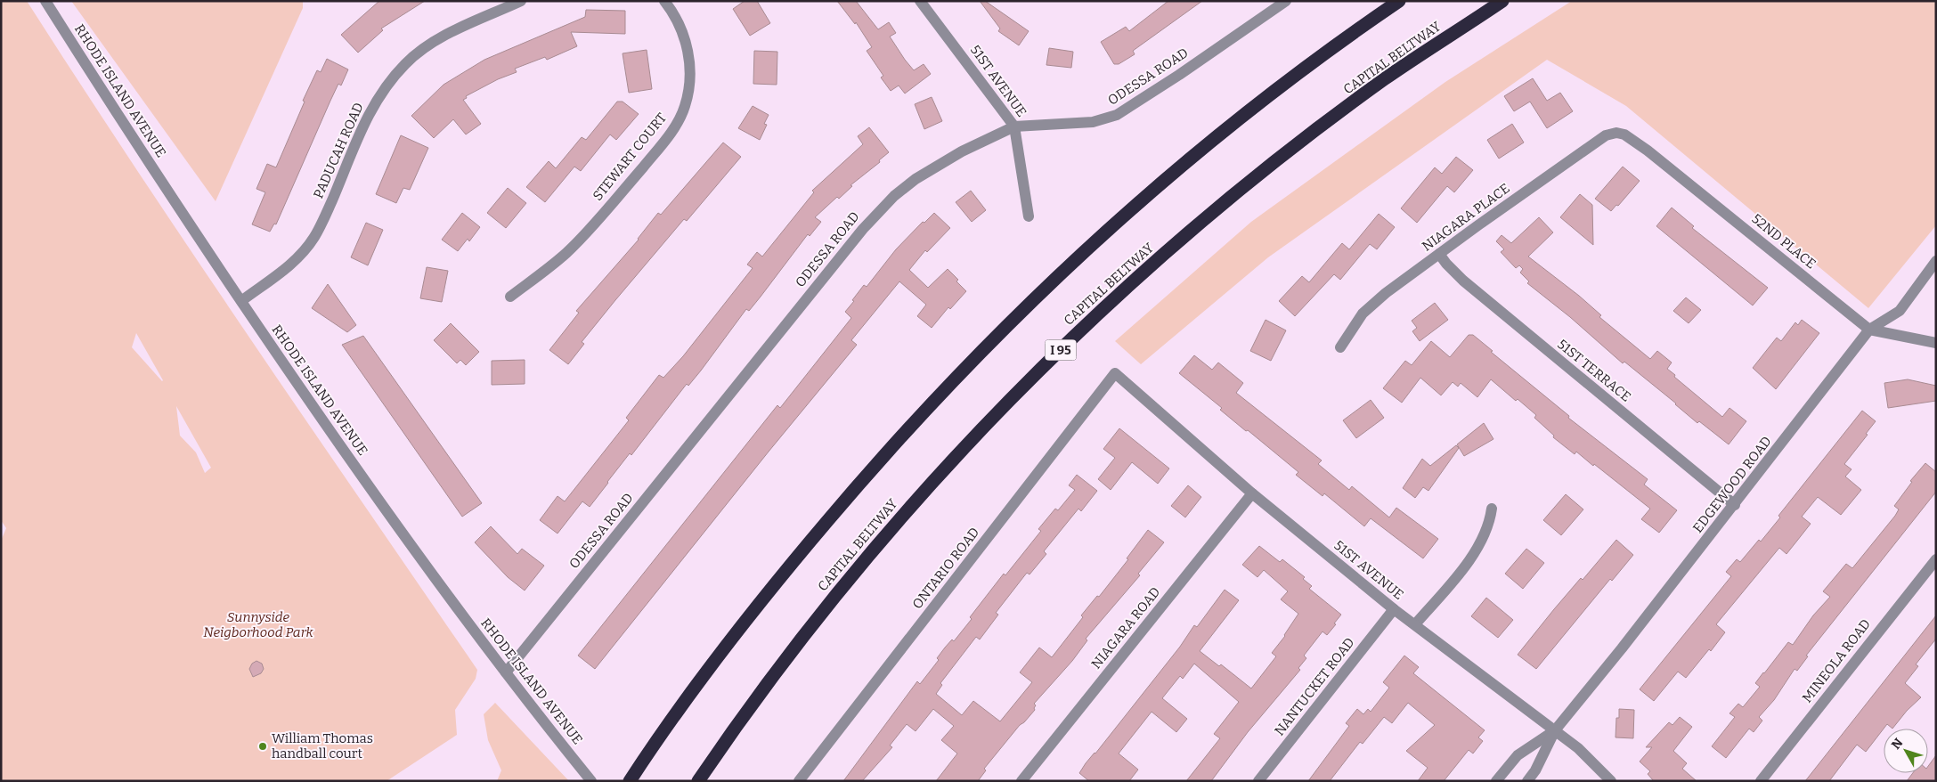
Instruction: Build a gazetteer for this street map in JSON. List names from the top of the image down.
{
  "streets": {
    "highway": ["CAPITAL BELTWAY", "I 95"],
    "street": [
      "ODESSA ROAD",
      "51ST AVENUE",
      "RHODE ISLAND AVENUE",
      "PADUCAH ROAD",
      "STEWART COURT",
      "NIAGARA PLACE",
      "52ND PLACE",
      "51ST TERRACE",
      "EDGEWOOD ROAD",
      "ONTARIO ROAD",
      "NIAGARA ROAD",
      "MINEOLA ROAD",
      "NANTUCKET ROAD"
    ]
  },
  "crossings": [
    ["ODESSA ROAD", "51ST AVENUE"],
    ["ODESSA ROAD", "RHODE ISLAND AVENUE"],
    ["51ST AVENUE", "EDGEWOOD ROAD"],
    ["51ST AVENUE", "ONTARIO ROAD"],
    ["51ST AVENUE", "NIAGARA ROAD"],
    ["51ST AVENUE", "NANTUCKET ROAD"],
    ["RHODE ISLAND AVENUE", "PADUCAH ROAD"],
    ["NIAGARA PLACE", "52ND PLACE"],
    ["NIAGARA PLACE", "51ST TERRACE"],
    ["52ND PLACE", "EDGEWOOD ROAD"],
    ["51ST TERRACE", "EDGEWOOD ROAD"]
  ],
  "parks": ["Sunnyside Neigborhood Park"],
  "places": ["William Thomas handball court"],
  "north": "top left"
}
